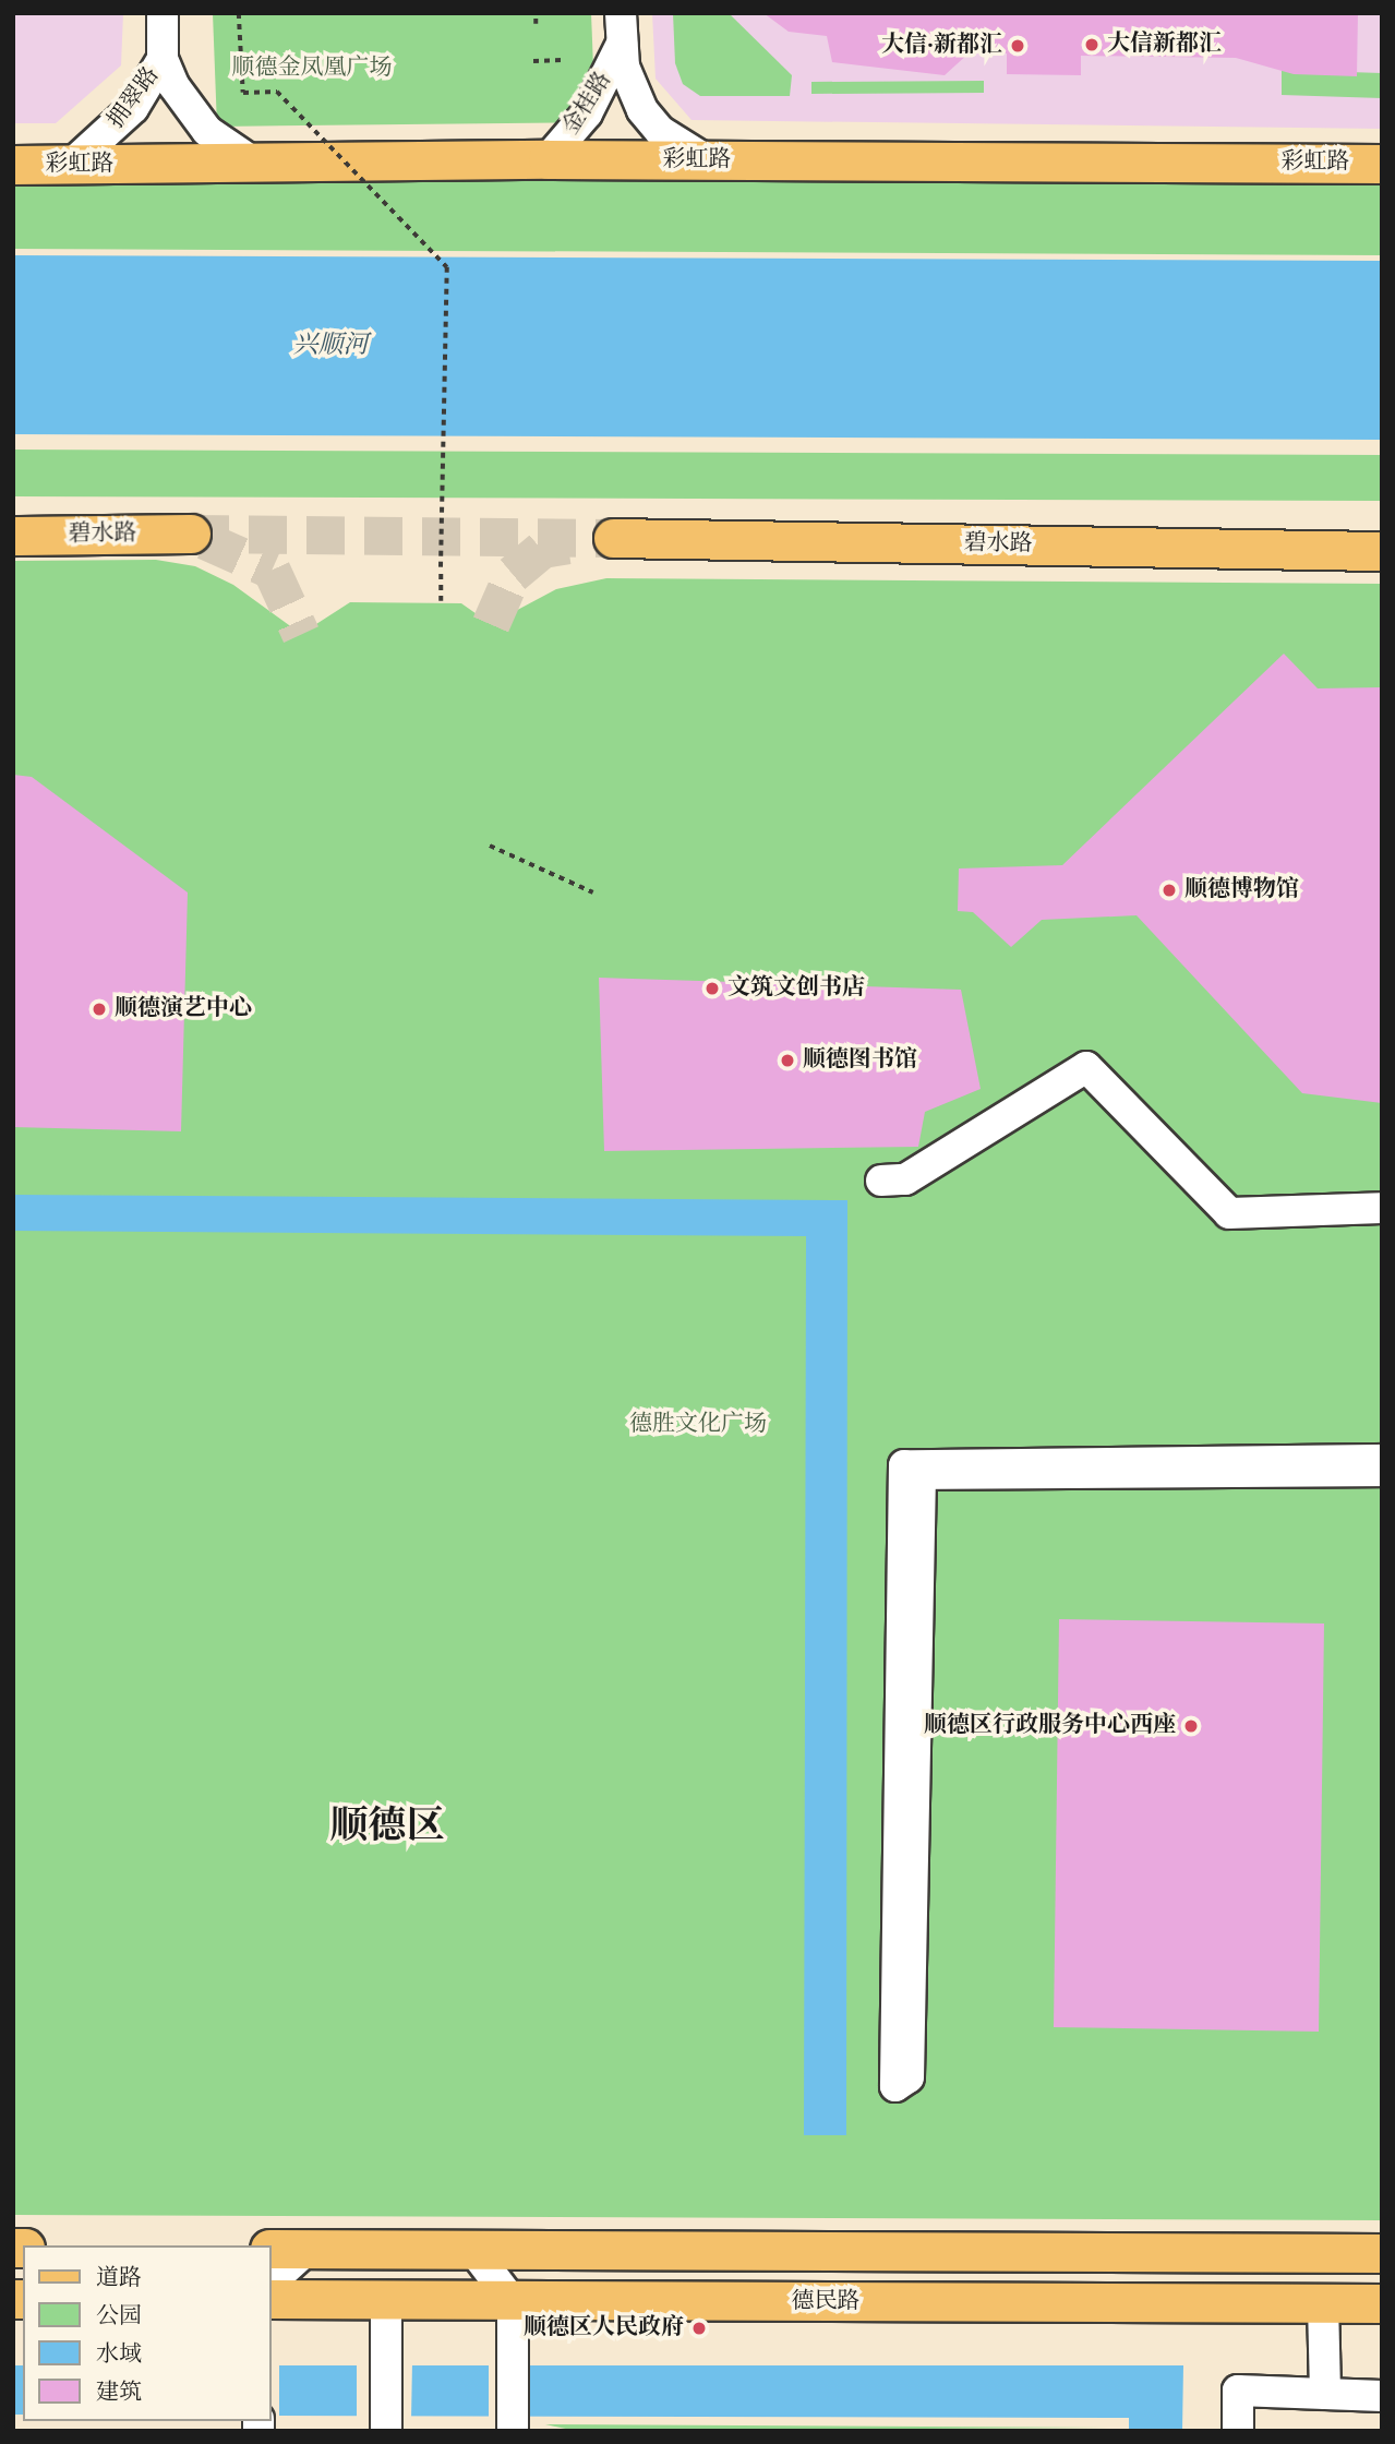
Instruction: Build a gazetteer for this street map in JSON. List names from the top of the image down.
{
  "streets": {
    "main road": ["彩虹路", "碧水路", "德民路"],
    "street": ["拥翠路", "金桂路"]
  },
  "crossings": [
    ["拥翠路", "彩虹路"],
    ["金桂路", "彩虹路"]
  ],
  "districts": ["顺德区"],
  "water": ["兴顺河"],
  "parks": ["顺德金凤凰广场", "德胜文化广场"],
  "places": [
    "大信新都汇",
    "大信·新都汇",
    "顺德博物馆",
    "文筑文创书店",
    "顺德演艺中心",
    "顺德图书馆",
    "顺德区行政服务中心西座",
    "顺德区人民政府"
  ],
  "legend": [
    "道路",
    "公园",
    "水域",
    "建筑"
  ]
}
